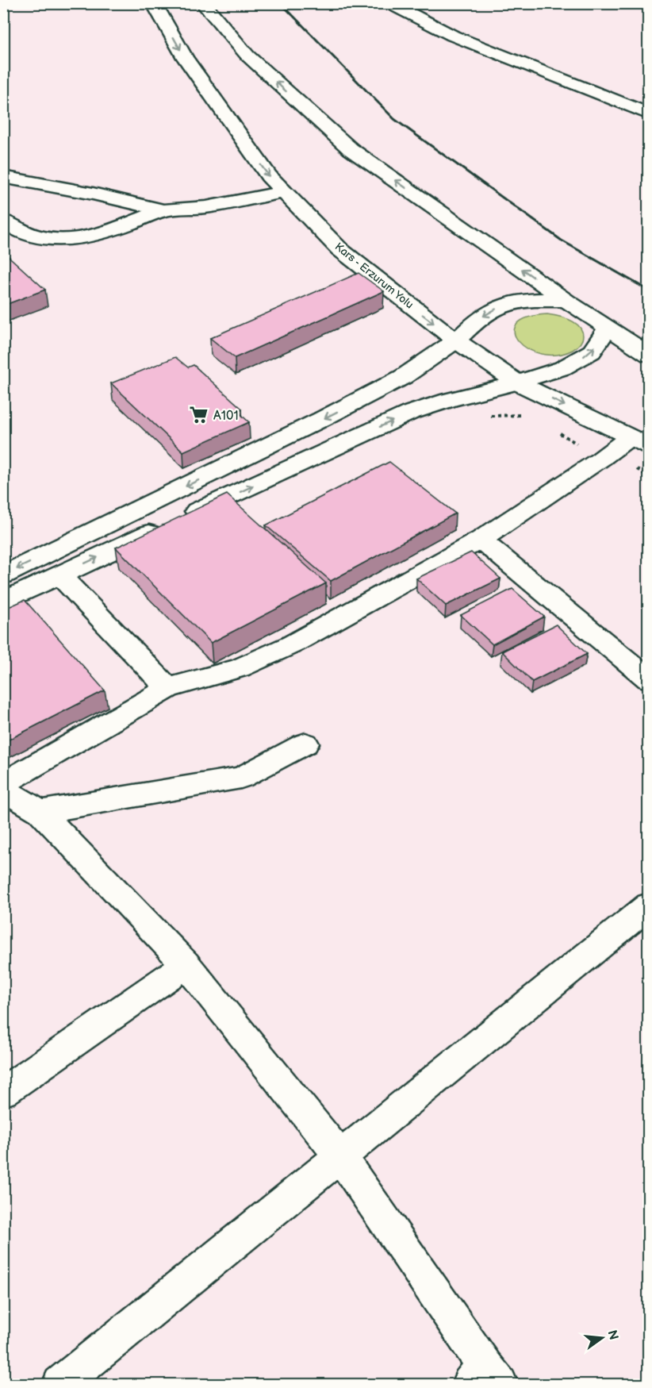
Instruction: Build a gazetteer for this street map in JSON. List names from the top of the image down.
{
  "streets": {
    "main road": ["Kars - Erzurum Yolu"]
  },
  "places": {
    "supermarket": ["A101"]
  },
  "north": "right"
}
